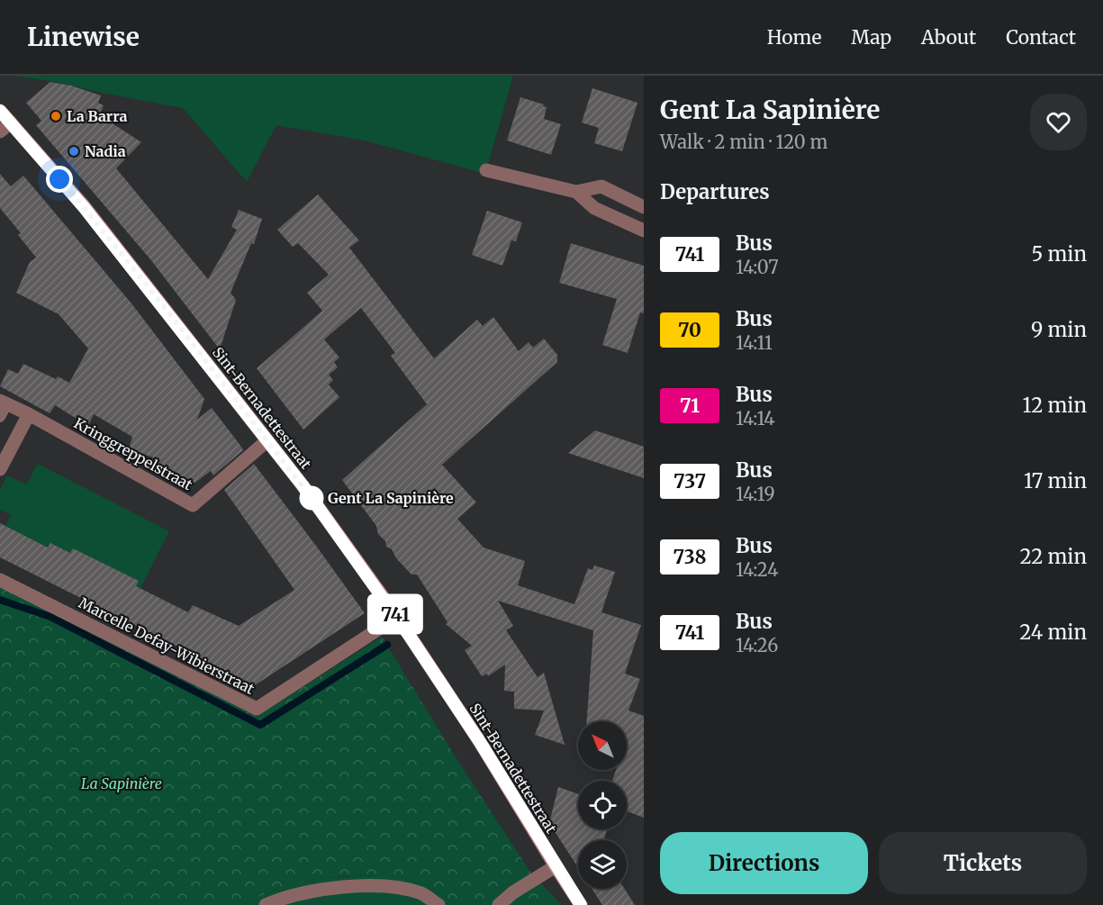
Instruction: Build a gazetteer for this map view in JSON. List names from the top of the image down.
{
  "streets": {
    "street": ["Sint-Bernadettestraat", "Kringgreppelstraat", "Marcelle Defay-Wibierstraat"]
  },
  "crossings": [
    ["Sint-Bernadettestraat", "Kringgreppelstraat"],
    ["Sint-Bernadettestraat", "Marcelle Defay-Wibierstraat"]
  ],
  "parks": ["La Sapinière"],
  "places": ["La Barra", "Nadia", "Gent La Sapinière"],
  "lines": ["bus line 741"],
  "north": "top left",
  "page": {
    "header": "Linewise",
    "nav": [
      "Home",
      "Map",
      "About",
      "Contact"
    ],
    "on_map": "741",
    "heading": [
      ["Gent La Sapinière", "Walk · 2 min · 120 m"],
      "Departures"
    ],
    "list": [
      {
        "mark": "741",
        "name": "Bus",
        "note": "14:07",
        "value": "5 min"
      },
      {
        "mark": "70",
        "name": "Bus",
        "note": "14:11",
        "value": "9 min"
      },
      {
        "mark": "71",
        "name": "Bus",
        "note": "14:14",
        "value": "12 min"
      },
      {
        "mark": "737",
        "name": "Bus",
        "note": "14:19",
        "value": "17 min"
      },
      {
        "mark": "738",
        "name": "Bus",
        "note": "14:24",
        "value": "22 min"
      },
      {
        "mark": "741",
        "name": "Bus",
        "note": "14:26",
        "value": "24 min"
      }
    ],
    "buttons": ["Directions", "Tickets"]
  }
}
